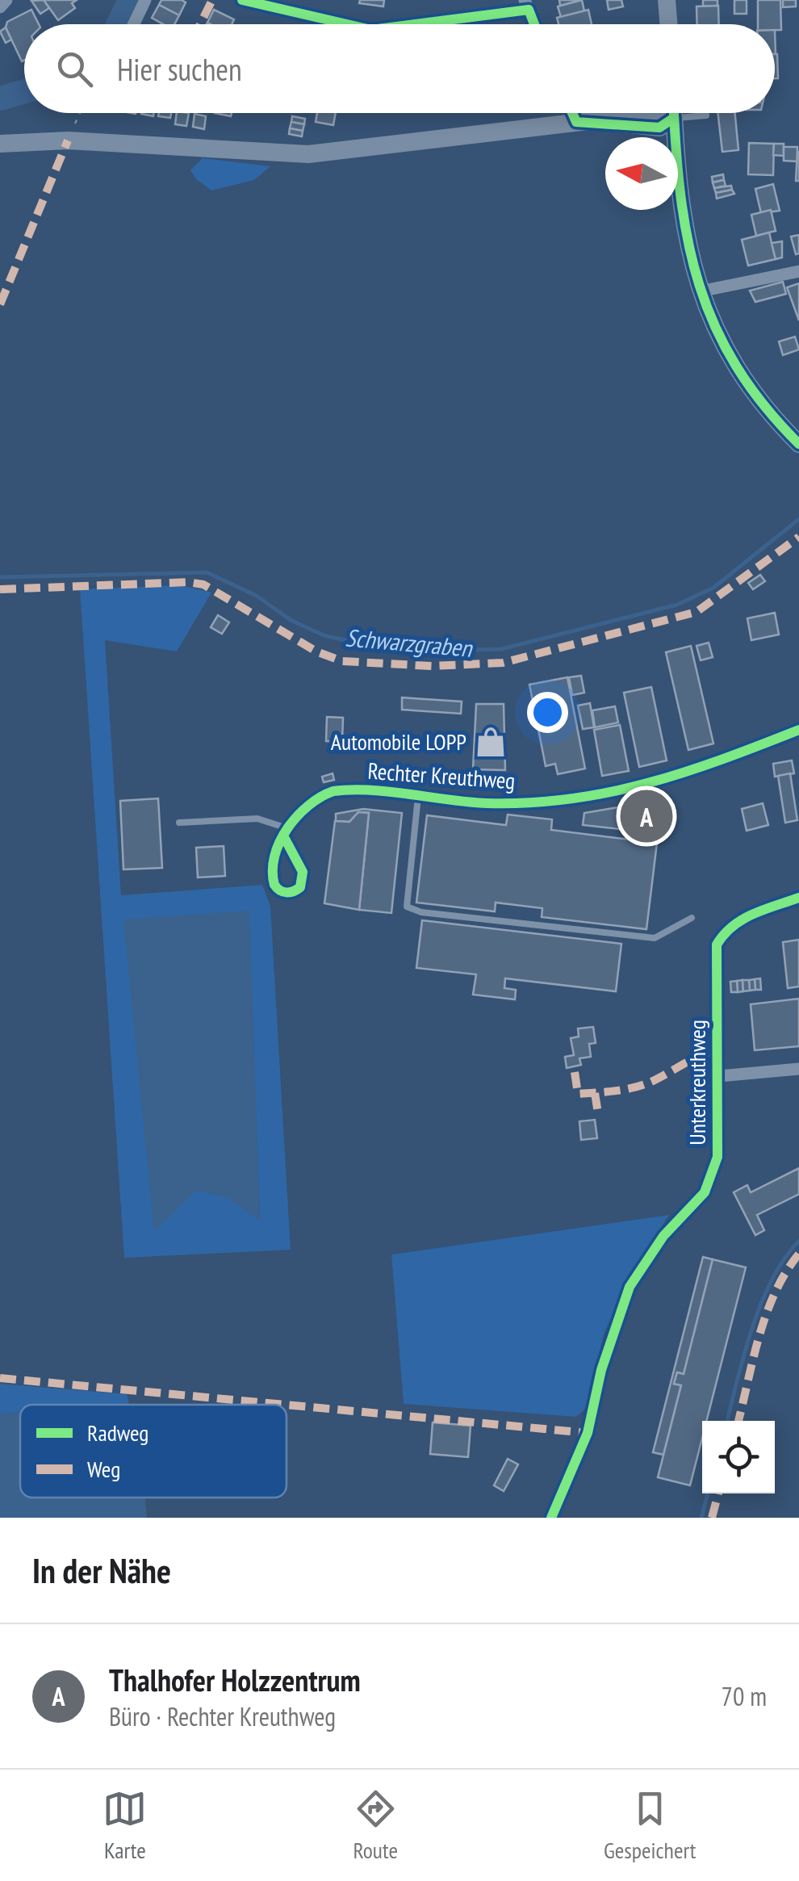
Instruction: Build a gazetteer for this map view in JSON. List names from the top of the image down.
{
  "streets": {
    "street": ["Rechter Kreuthweg", "Unterkreuthweg"]
  },
  "water": ["Schwarzgraben"],
  "places": {
    "shop": ["Automobile LOPP"]
  },
  "legend": ["Radweg", "Weg"],
  "north": "left",
  "page": {
    "search": "Hier suchen",
    "pins": "A",
    "heading": "In der Nähe",
    "list": [
      {
        "mark": "A",
        "name": "Thalhofer Holzzentrum",
        "note": "Büro · Rechter Kreuthweg",
        "value": "70 m"
      }
    ],
    "nav": ["Karte", "Route", "Gespeichert"]
  }
}
